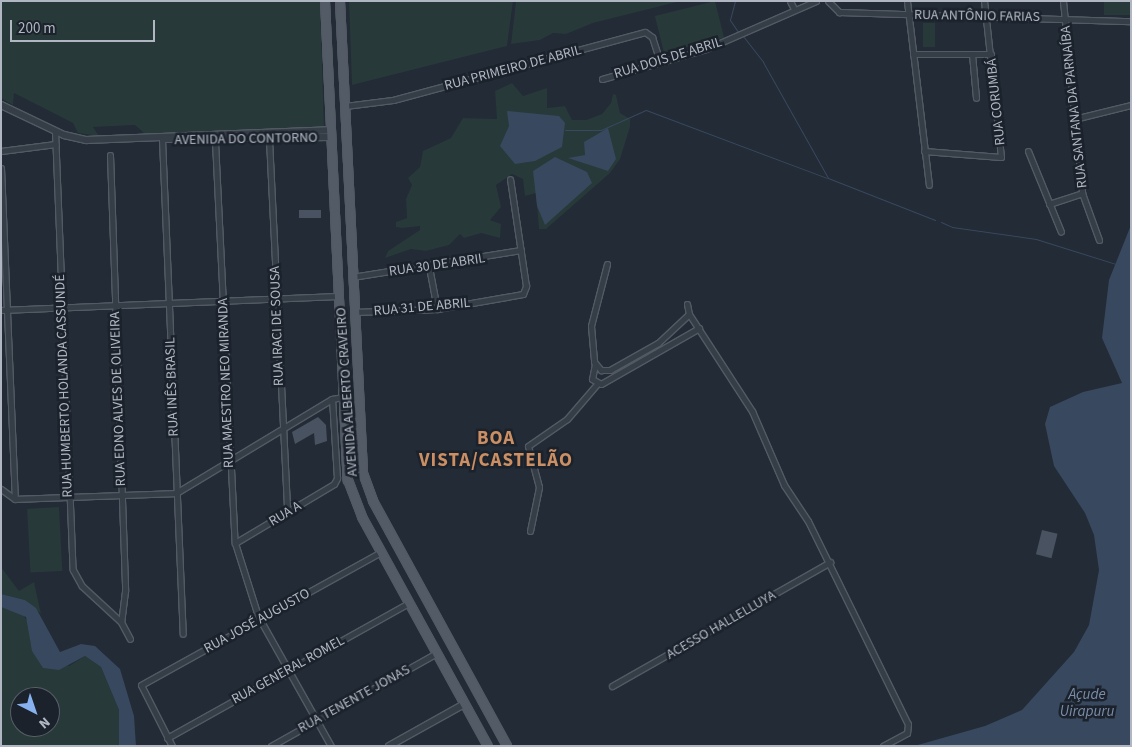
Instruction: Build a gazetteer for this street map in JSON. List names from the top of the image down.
{
  "streets": {
    "main road": ["AVENIDA ALBERTO CRAVEIRO"],
    "street": [
      "RUA ANTÔNIO FARIAS",
      "RUA DOIS DE ABRIL",
      "RUA PRIMEIRO DE ABRIL",
      "RUA CORUMBÁ",
      "RUA SANTANA DA PARNAÍBA",
      "AVENIDA DO CONTORNO",
      "RUA 30 DE ABRIL",
      "RUA 31 DE ABRIL",
      "RUA IRACI DE SOUSA",
      "RUA MAESTRO NEO MIRANDA",
      "RUA HUMBERTO HOLANDA CASSUNDÉ",
      "RUA INÊS BRASIL",
      "RUA EDNO ALVES DE OLIVEIRA",
      "RUA A",
      "RUA JOSÉ AUGUSTO",
      "ACESSO HALLELLUYA",
      "RUA GENERAL ROMEL",
      "RUA TENENTE JONAS"
    ]
  },
  "crossings": [
    ["RUA ANTÔNIO FARIAS", "RUA CORUMBÁ"],
    ["RUA ANTÔNIO FARIAS", "RUA SANTANA DA PARNAÍBA"],
    ["RUA DOIS DE ABRIL", "RUA PRIMEIRO DE ABRIL"],
    ["RUA PRIMEIRO DE ABRIL", "AVENIDA ALBERTO CRAVEIRO"],
    ["AVENIDA DO CONTORNO", "RUA IRACI DE SOUSA"],
    ["AVENIDA DO CONTORNO", "RUA MAESTRO NEO MIRANDA"],
    ["AVENIDA DO CONTORNO", "RUA HUMBERTO HOLANDA CASSUNDÉ"],
    ["AVENIDA DO CONTORNO", "RUA INÊS BRASIL"],
    ["AVENIDA DO CONTORNO", "AVENIDA ALBERTO CRAVEIRO"],
    ["RUA 30 DE ABRIL", "RUA 31 DE ABRIL"],
    ["RUA 30 DE ABRIL", "AVENIDA ALBERTO CRAVEIRO"],
    ["RUA 31 DE ABRIL", "AVENIDA ALBERTO CRAVEIRO"],
    ["RUA IRACI DE SOUSA", "RUA A"],
    ["RUA MAESTRO NEO MIRANDA", "RUA A"],
    ["RUA MAESTRO NEO MIRANDA", "RUA JOSÉ AUGUSTO"],
    ["RUA MAESTRO NEO MIRANDA", "RUA GENERAL ROMEL"],
    ["RUA MAESTRO NEO MIRANDA", "RUA TENENTE JONAS"],
    ["RUA HUMBERTO HOLANDA CASSUNDÉ", "RUA EDNO ALVES DE OLIVEIRA"],
    ["AVENIDA ALBERTO CRAVEIRO", "RUA JOSÉ AUGUSTO"],
    ["AVENIDA ALBERTO CRAVEIRO", "RUA GENERAL ROMEL"],
    ["AVENIDA ALBERTO CRAVEIRO", "RUA TENENTE JONAS"],
    ["RUA JOSÉ AUGUSTO", "RUA GENERAL ROMEL"]
  ],
  "districts": ["BOA VISTA/CASTELÃO"],
  "water": ["Açude Uirapuru"],
  "scale_bar": "200 m",
  "north": "bottom right"
}
